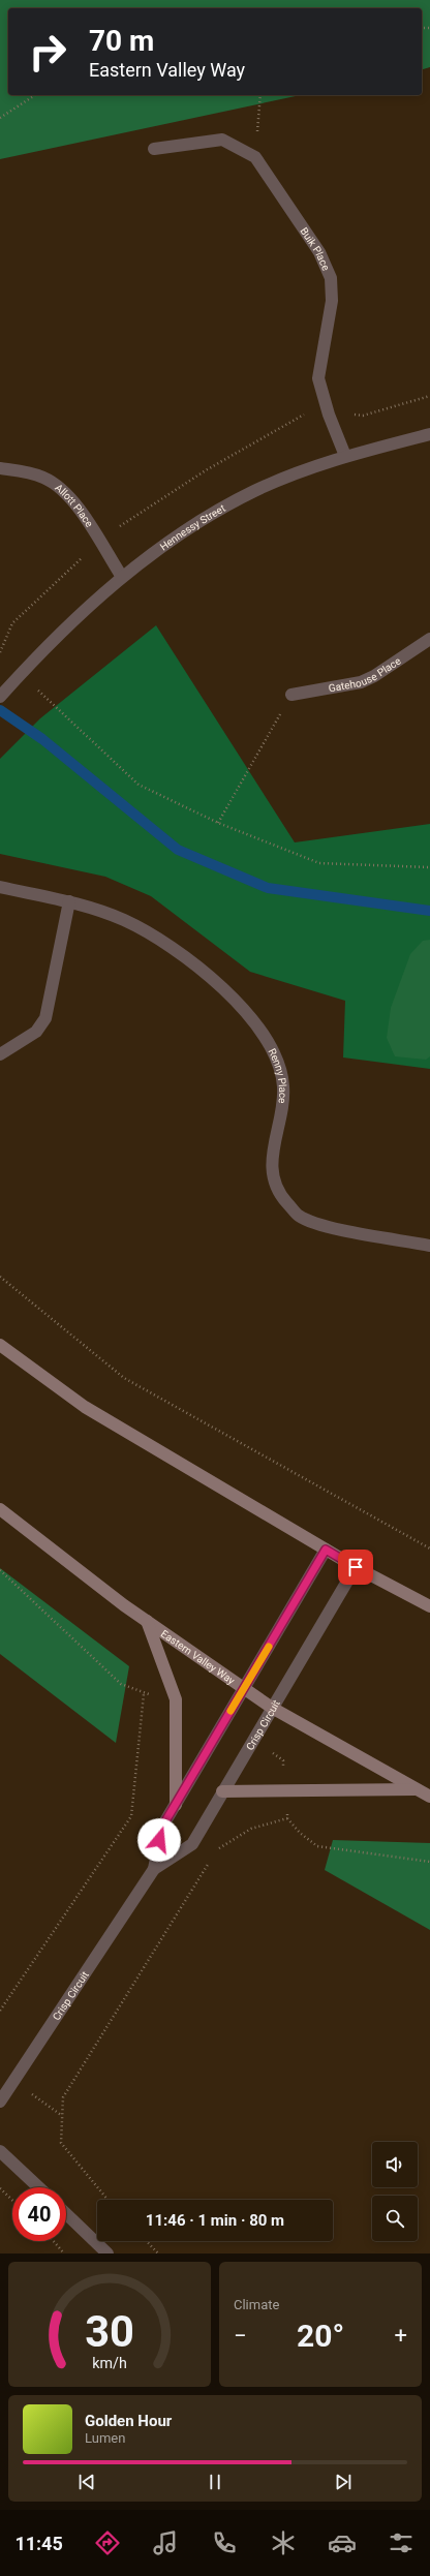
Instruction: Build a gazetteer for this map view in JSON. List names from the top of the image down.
{
  "streets": {
    "main road": ["Eastern Valley Way"],
    "street": [
      "Buik Place",
      "Allott Place",
      "Hennessy Street",
      "Gatehouse Place",
      "Renny Place",
      "Crisp Circuit"
    ]
  },
  "crossings": [
    ["Buik Place", "Hennessy Street"],
    ["Allott Place", "Hennessy Street"],
    ["Eastern Valley Way", "Crisp Circuit"]
  ],
  "page": {
    "turn": ["70 m", "Eastern Valley Way"],
    "limit": "40",
    "trip": "11:46 · 1 min · 80 m",
    "tile": "Climate",
    "heat": ["−", "20°", "+"],
    "song": ["Golden Hour", "Lumen"],
    "tabs": "11:45",
    "gauge": ["30", "km/h"]
  }
}
